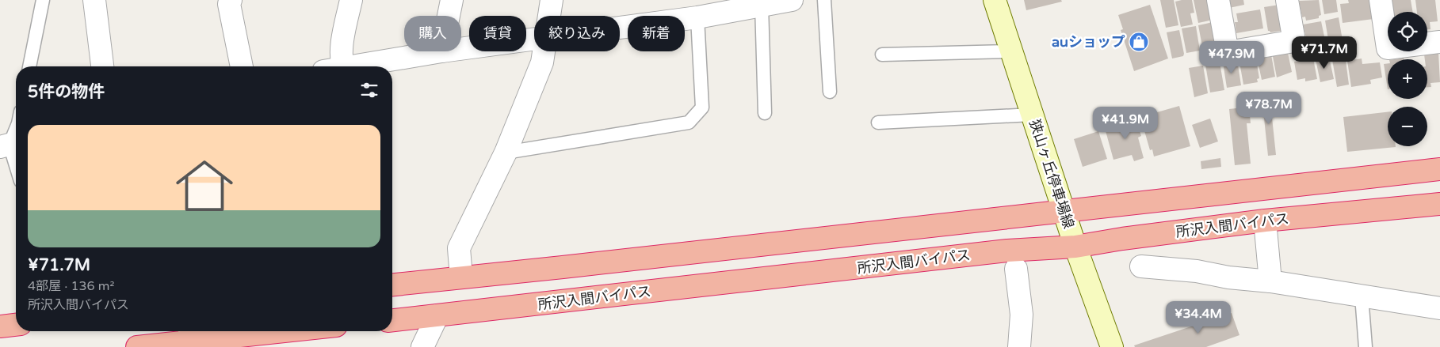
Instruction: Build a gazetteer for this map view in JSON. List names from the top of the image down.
{
  "streets": {
    "highway": ["所沢入間バイパス"],
    "main road": ["狭山ヶ丘停車場線"]
  },
  "crossings": [
    ["狭山ヶ丘停車場線", "所沢入間バイパス"]
  ],
  "places": {
    "shop": ["auショップ"]
  },
  "page": {
    "map_buttons": ["+", "−"],
    "chip": [
      "購入",
      "賃貸",
      "絞り込み",
      "新着"
    ],
    "price": [
      "¥71.7M",
      "¥47.9M",
      "¥78.7M",
      "¥41.9M",
      "¥34.4M"
    ],
    "heading": "5件の物件",
    "list": [
      {
        "name": "¥71.7M",
        "note": "4部屋 · 136 m² · 所沢入間バイパス"
      }
    ]
  }
}
